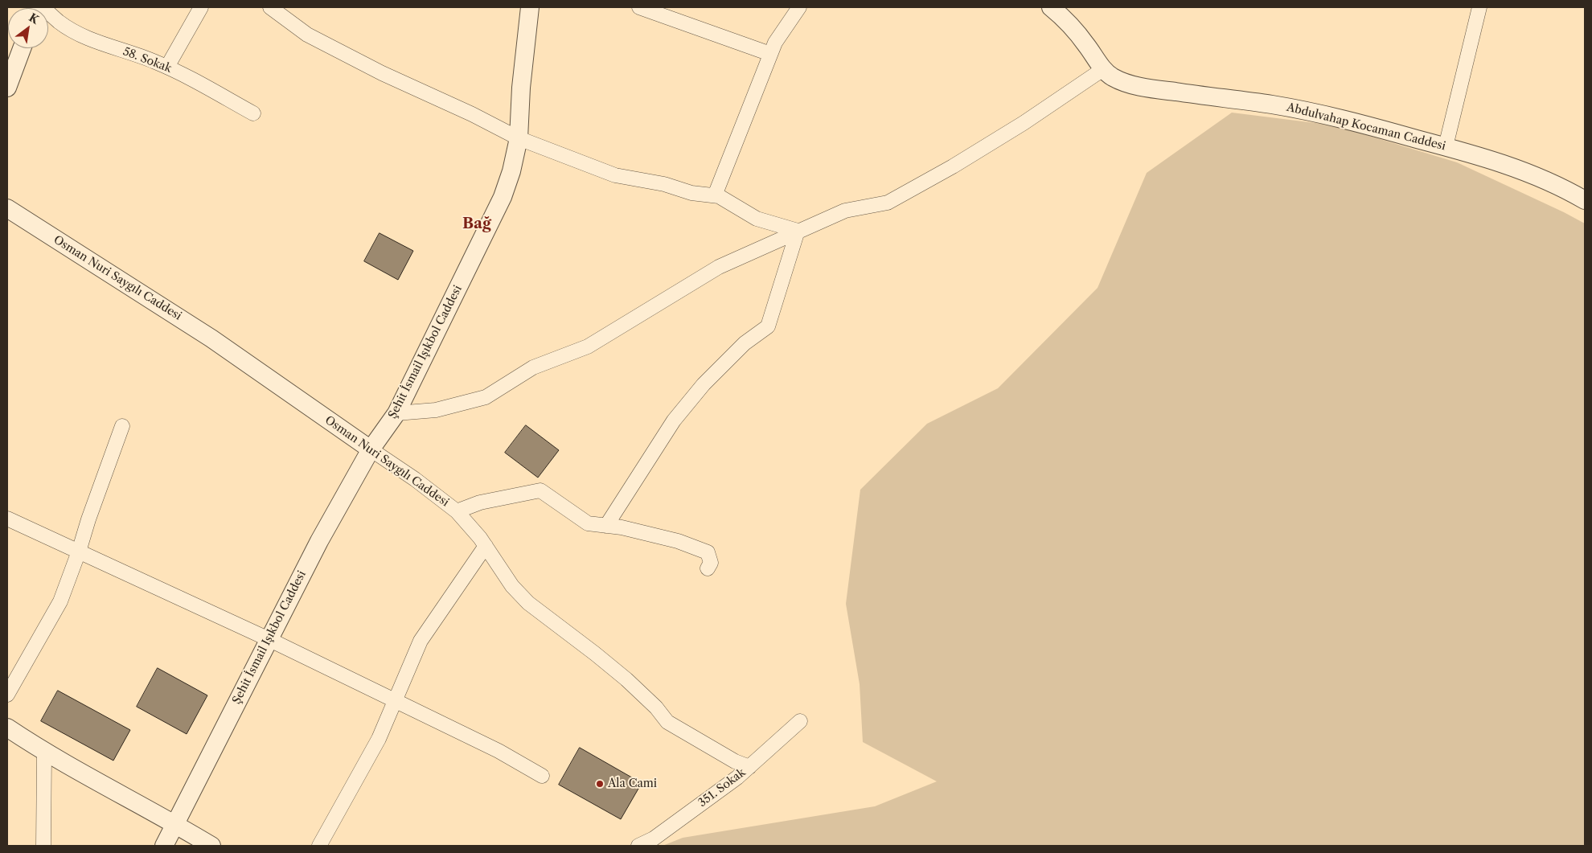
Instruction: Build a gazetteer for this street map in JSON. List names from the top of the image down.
{
  "streets": {
    "street": [
      "58. Sokak",
      "Abdulvahap Kocaman Caddesi",
      "Osman Nuri Saygılı Caddesi",
      "Şehit İsmail Işıkbol Caddesi",
      "351. Sokak"
    ]
  },
  "crossings": [
    ["Osman Nuri Saygılı Caddesi", "Şehit İsmail Işıkbol Caddesi"],
    ["Osman Nuri Saygılı Caddesi", "351. Sokak"]
  ],
  "districts": ["Bağ"],
  "places": ["Ala Cami"],
  "north": "top right"
}
